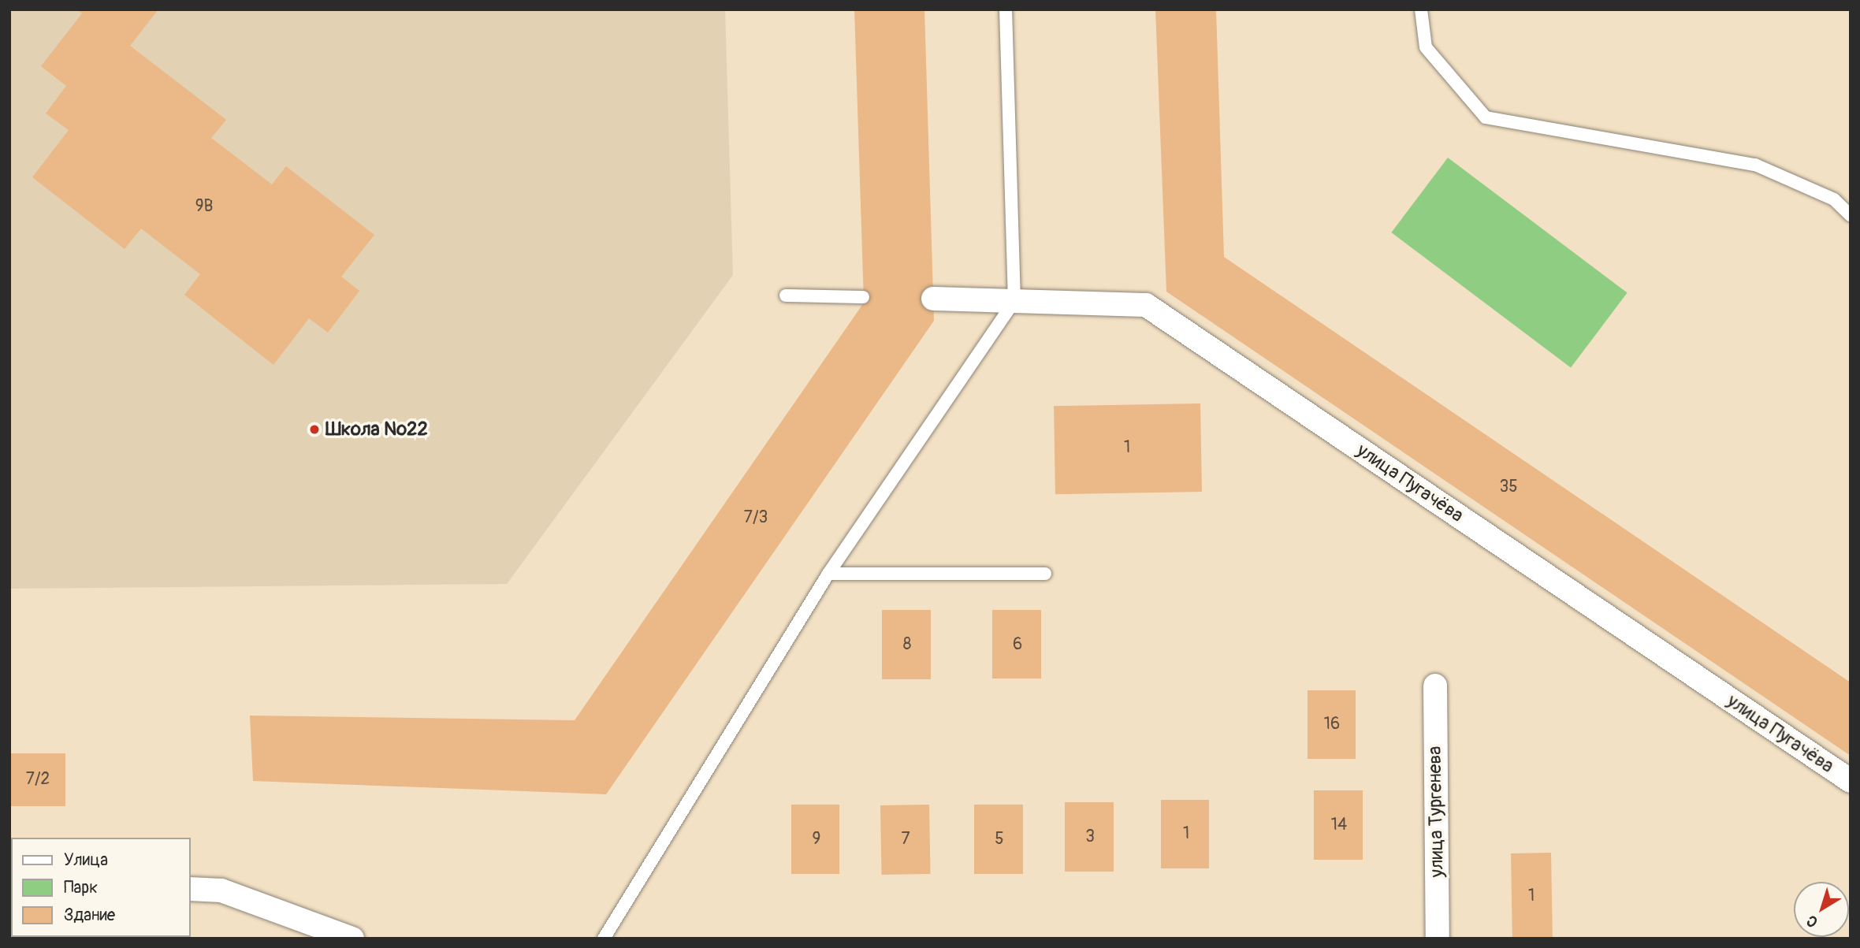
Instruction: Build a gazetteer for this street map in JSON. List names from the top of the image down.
{
  "streets": {
    "street": ["улица Пугачёва", "улица Тургенева"]
  },
  "places": ["Школа №22"],
  "house_numbers": [
    "9В",
    "1",
    "35",
    "7/3",
    "8",
    "6",
    "16",
    "7/2",
    "14",
    "1",
    "3",
    "9",
    "7",
    "5",
    "1"
  ],
  "legend": ["Улица", "Парк", "Здание"],
  "north": "bottom left"
}
